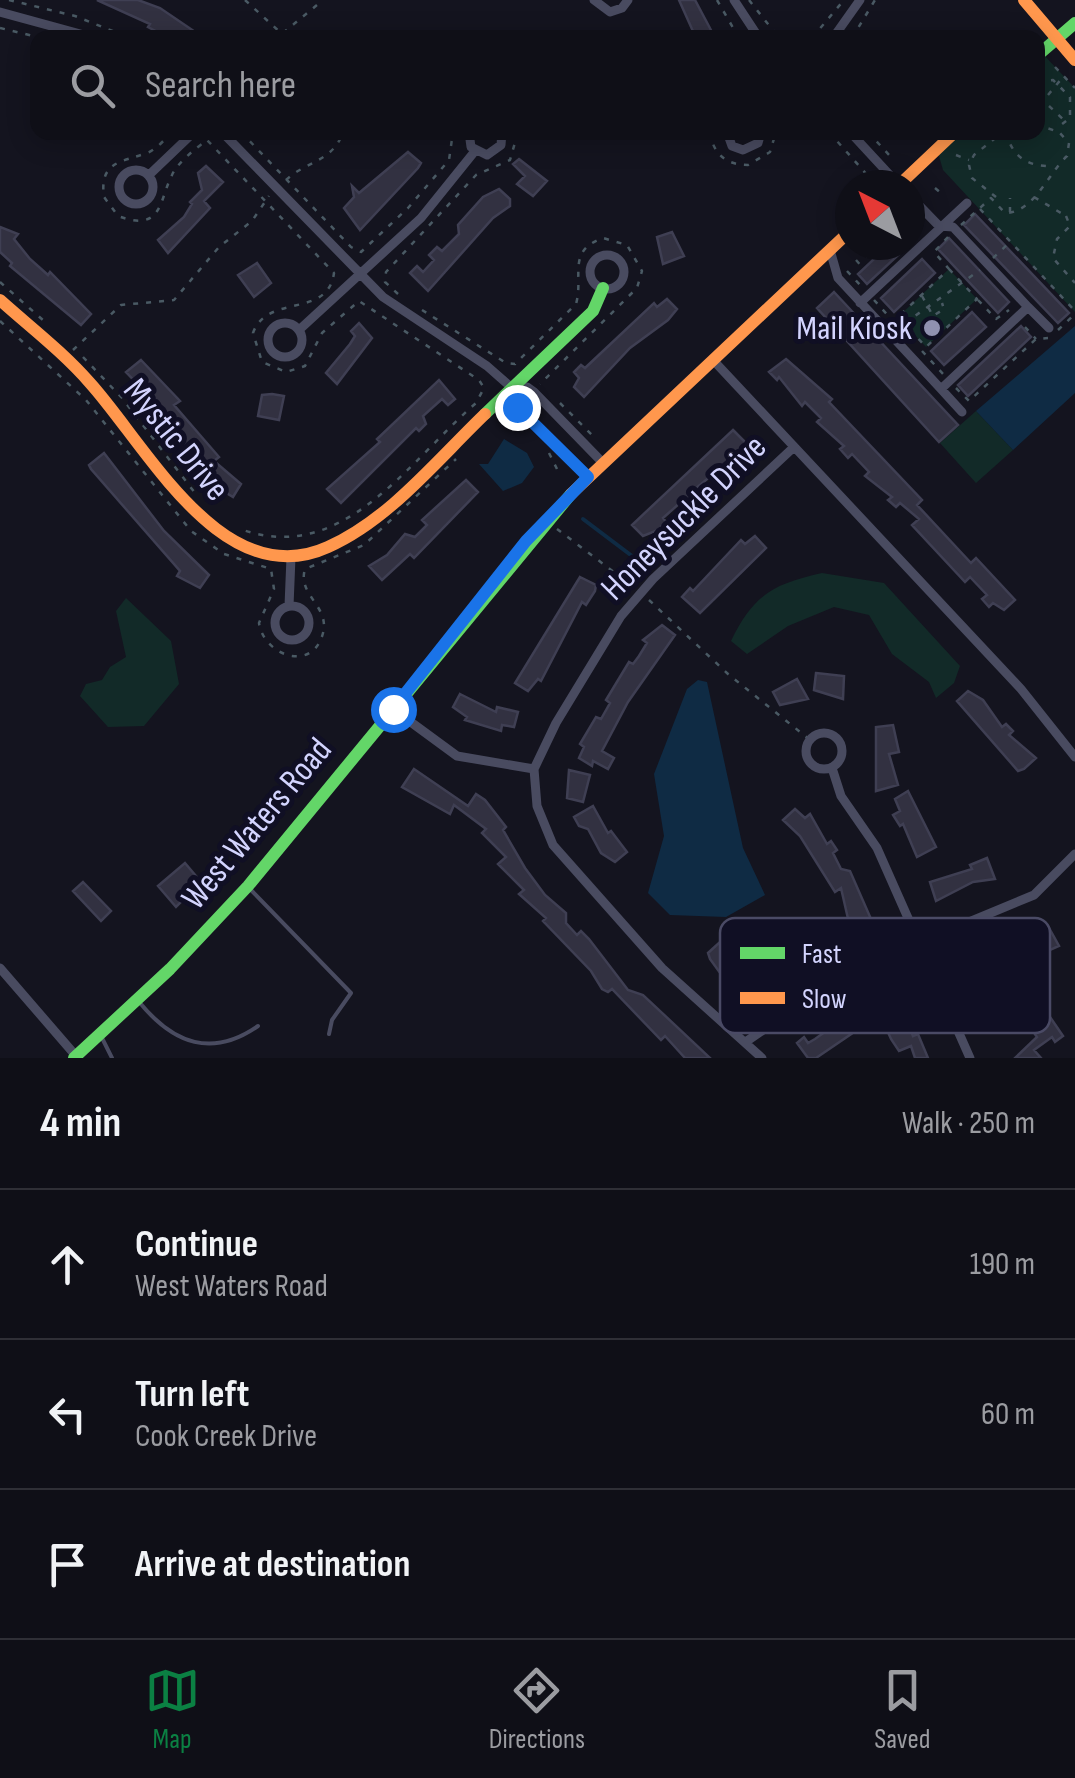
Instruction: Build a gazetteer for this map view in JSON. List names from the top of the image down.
{
  "streets": {
    "street": ["Mystic Drive", "Honeysuckle Drive", "West Waters Road"]
  },
  "places": ["Mail Kiosk"],
  "legend": ["Fast", "Slow"],
  "north": "top left",
  "page": {
    "search": "Search here",
    "heading": ["4 min", "Walk · 250 m"],
    "list": [
      ["Continue", "West Waters Road", "190 m"],
      ["Turn left", "Cook Creek Drive", "60 m"],
      "Arrive at destination"
    ],
    "nav": ["Map", "Directions", "Saved"]
  }
}
